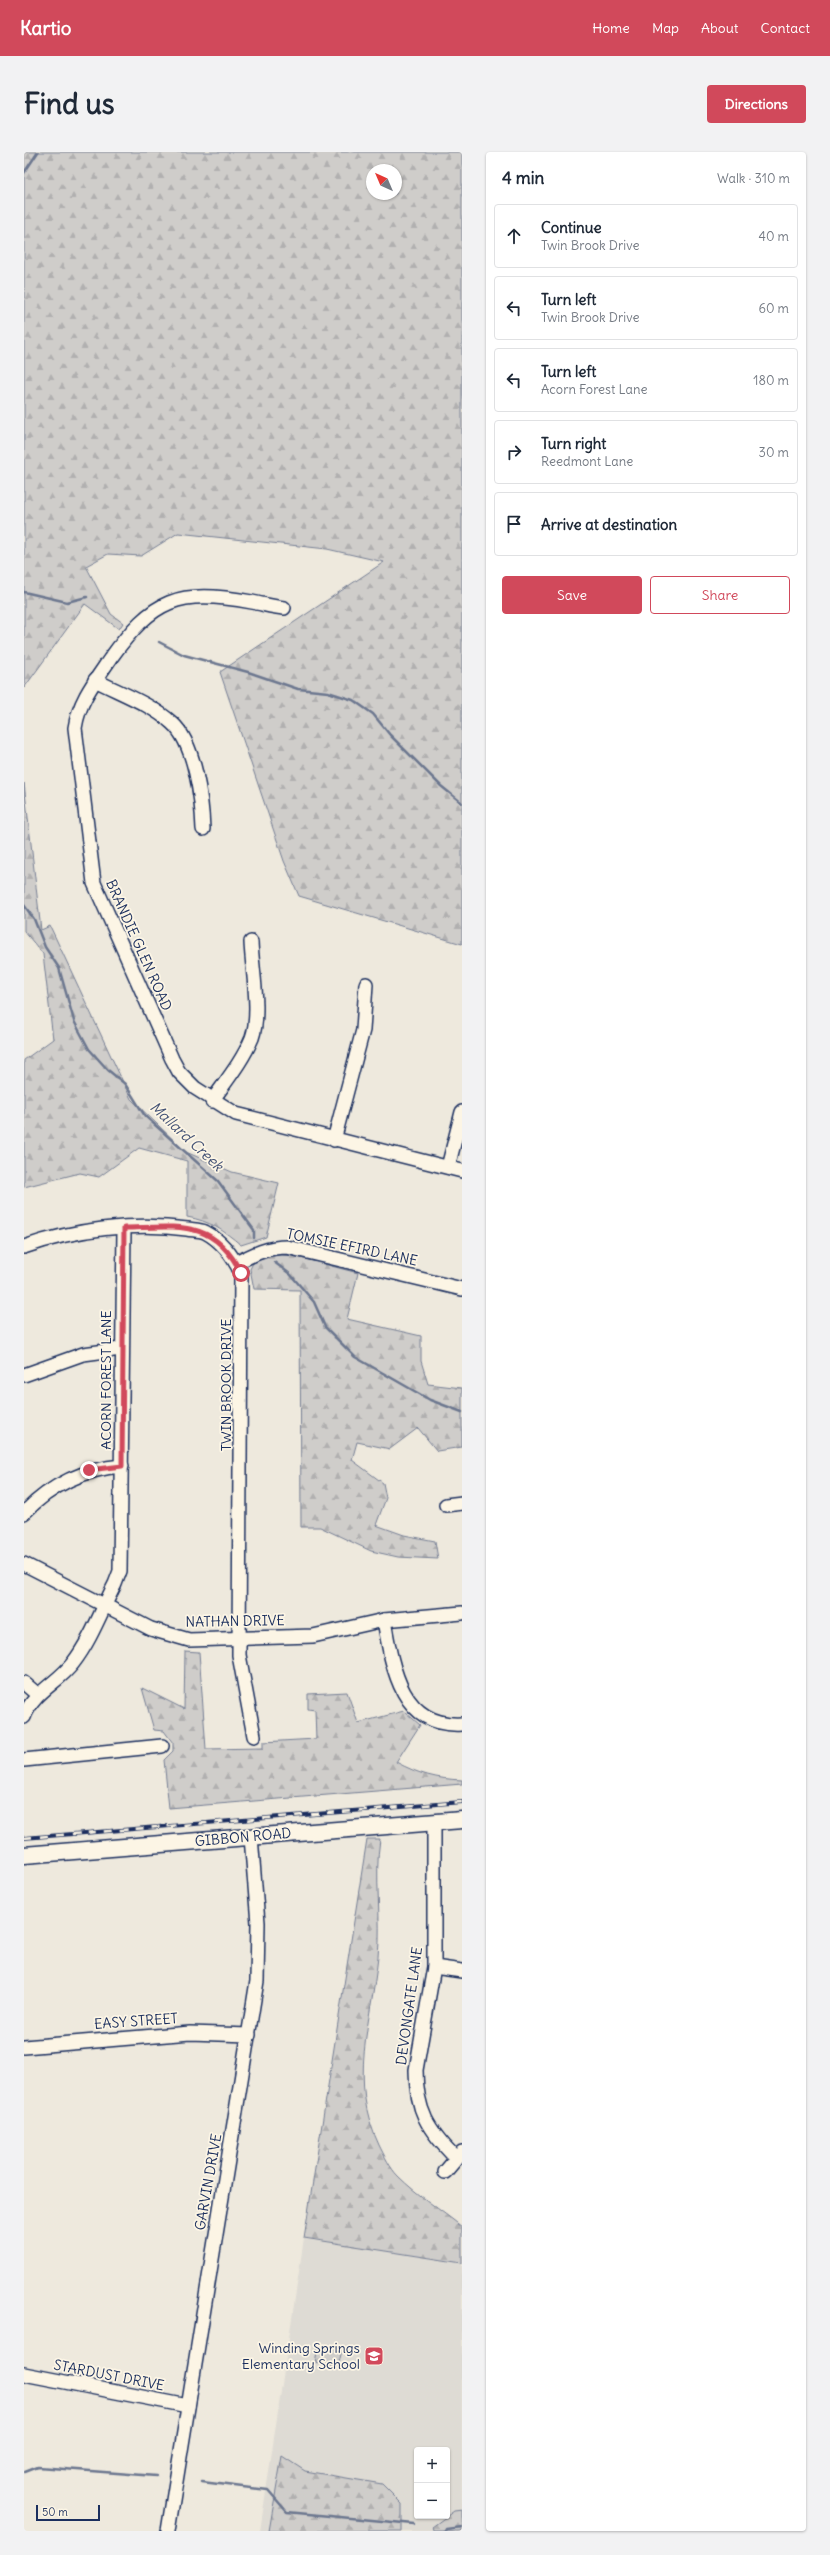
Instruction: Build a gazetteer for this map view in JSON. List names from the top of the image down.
{
  "streets": {
    "main road": ["GIBBON ROAD"],
    "street": [
      "BRANDIE GLEN ROAD",
      "TOMSIE EFIRD LANE",
      "ACORN FOREST LANE",
      "TWIN BROOK DRIVE",
      "NATHAN DRIVE",
      "DEVONGATE LANE",
      "EASY STREET",
      "GARVIN DRIVE",
      "STARDUST DRIVE"
    ]
  },
  "crossings": [
    ["TOMSIE EFIRD LANE", "TWIN BROOK DRIVE"],
    ["ACORN FOREST LANE", "TWIN BROOK DRIVE"],
    ["ACORN FOREST LANE", "NATHAN DRIVE"],
    ["TWIN BROOK DRIVE", "NATHAN DRIVE"],
    ["GIBBON ROAD", "DEVONGATE LANE"],
    ["GIBBON ROAD", "GARVIN DRIVE"],
    ["EASY STREET", "GARVIN DRIVE"],
    ["GARVIN DRIVE", "STARDUST DRIVE"]
  ],
  "water": ["Mallard Creek"],
  "places": {
    "school or university": ["Winding Springs Elementary School"]
  },
  "scale_bar": "50 m",
  "north": "top left",
  "page": {
    "header": "Kartio",
    "nav": [
      "Home",
      "Map",
      "About",
      "Contact"
    ],
    "buttons": [
      "Directions",
      ["Save", "Share"]
    ],
    "title": "Find us",
    "heading": ["4 min", "Walk · 310 m"],
    "list": [
      ["Continue", "Twin Brook Drive", "40 m"],
      ["Turn left", "Twin Brook Drive", "60 m"],
      ["Turn left", "Acorn Forest Lane", "180 m"],
      ["Turn right", "Reedmont Lane", "30 m"],
      "Arrive at destination"
    ],
    "map_buttons": ["+", "−"],
    "scale": "50 m"
  }
}
